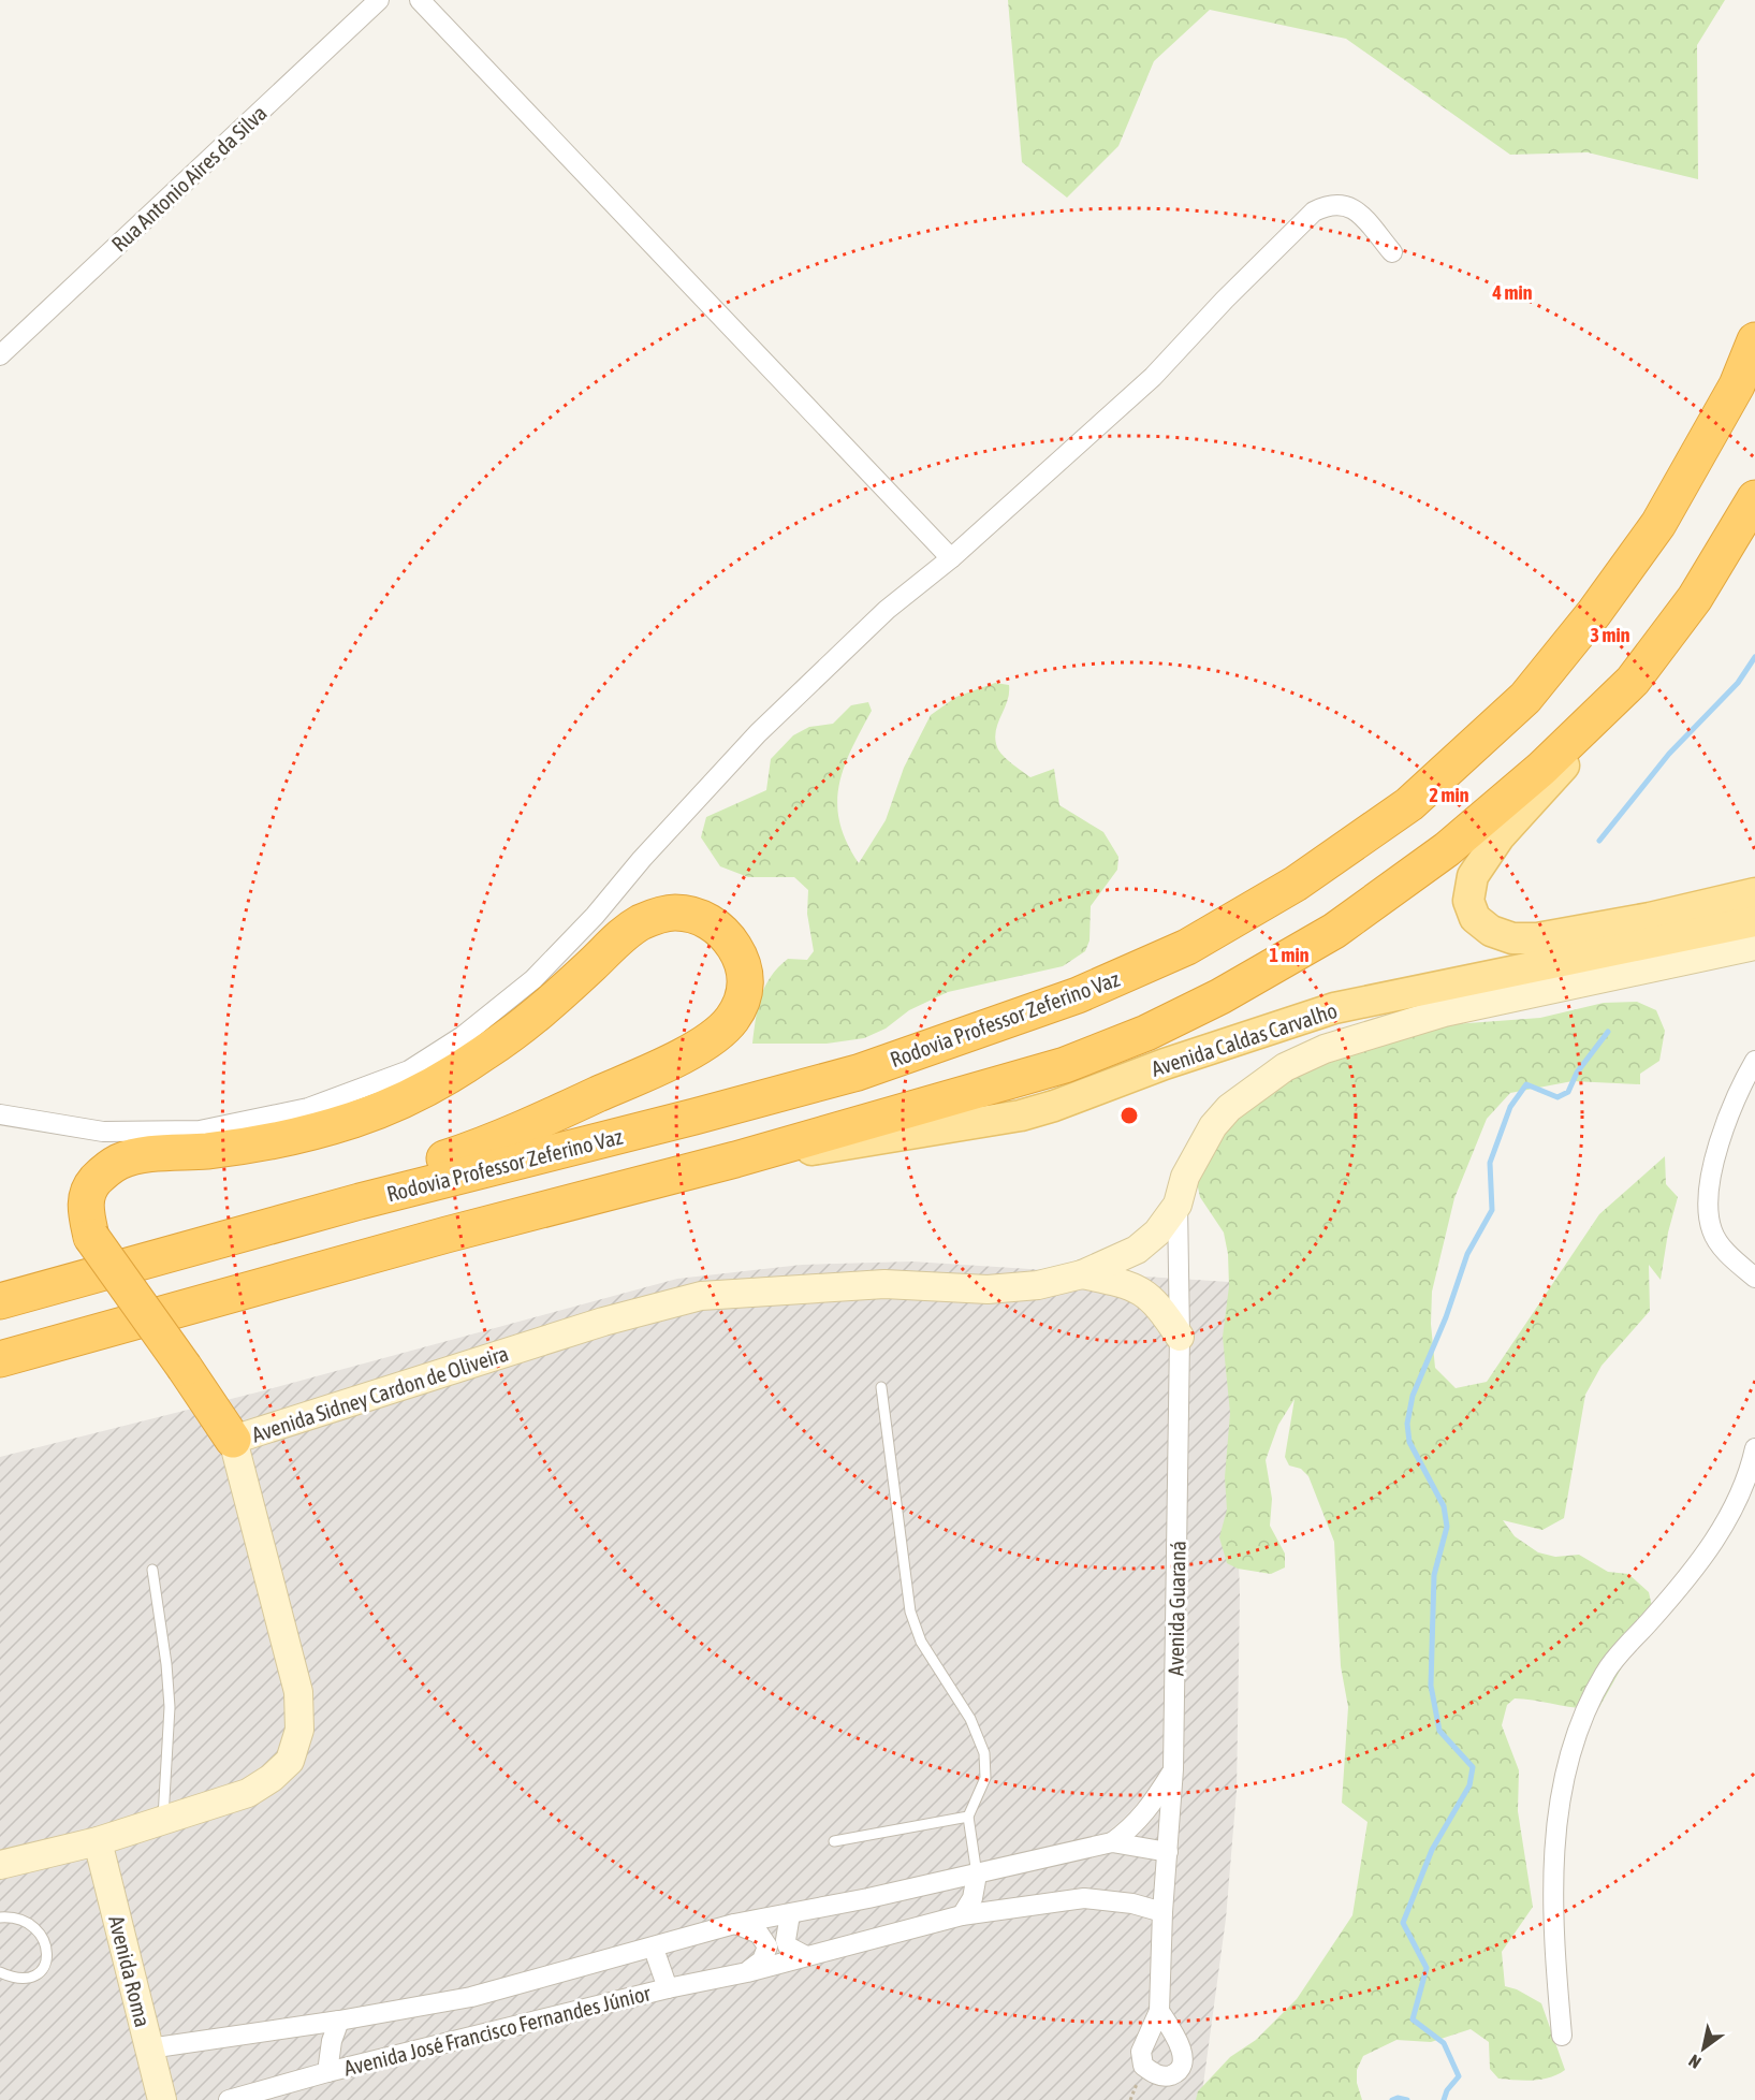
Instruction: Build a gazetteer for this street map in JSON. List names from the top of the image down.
{
  "streets": {
    "highway": ["Rodovia Professor Zeferino Vaz"],
    "main road": ["Avenida Caldas Carvalho"],
    "street": [
      "Rua Antonio Aires da Silva",
      "Avenida Sidney Cardon de Oliveira",
      "Avenida Guaraná",
      "Avenida Roma",
      "Avenida José Francisco Fernandes Júnior"
    ]
  },
  "crossings": [
    ["Avenida Caldas Carvalho", "Avenida Sidney Cardon de Oliveira"],
    ["Avenida Caldas Carvalho", "Avenida Guaraná"],
    ["Avenida Sidney Cardon de Oliveira", "Avenida Guaraná"],
    ["Avenida Sidney Cardon de Oliveira", "Avenida Roma"],
    ["Avenida Guaraná", "Avenida José Francisco Fernandes Júnior"],
    ["Avenida Roma", "Avenida José Francisco Fernandes Júnior"]
  ],
  "north": "bottom left",
  "rings": [
    "4 min",
    "3 min",
    "2 min",
    "1 min"
  ]
}
